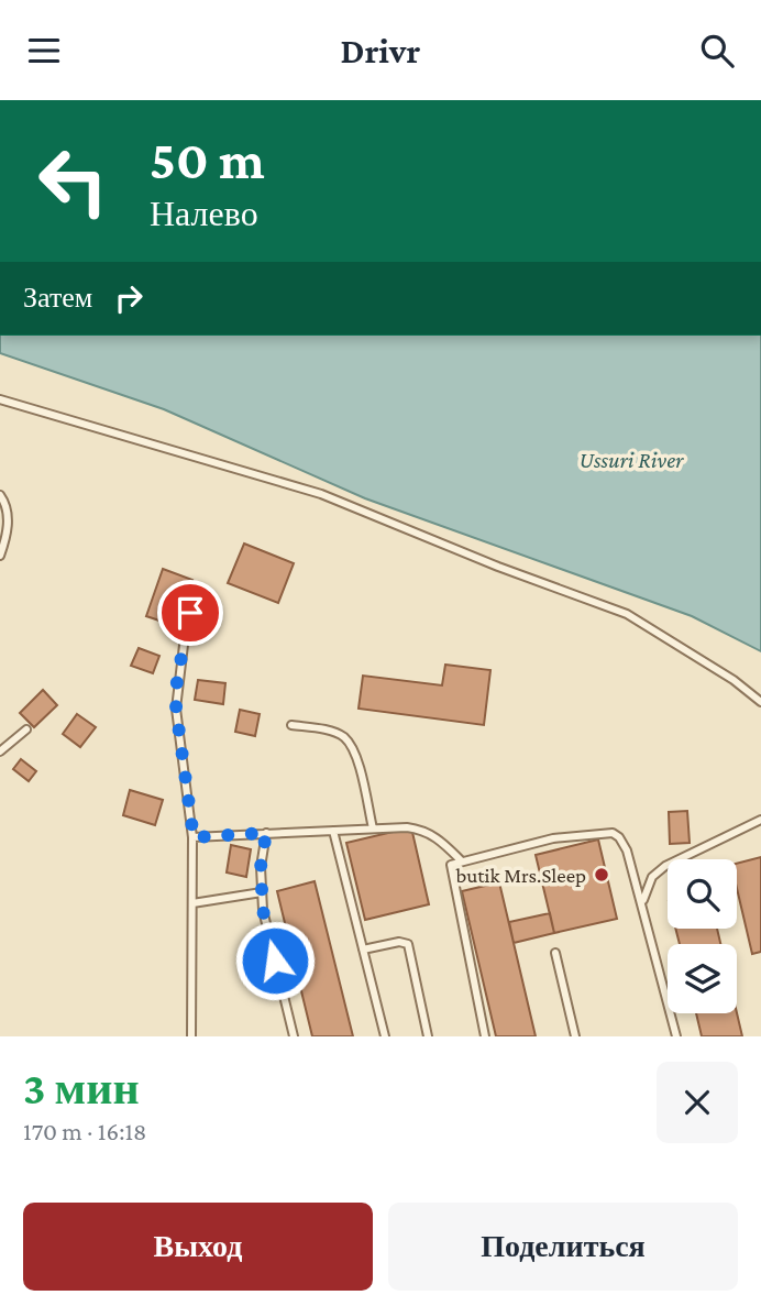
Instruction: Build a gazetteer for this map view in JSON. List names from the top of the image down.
{
  "water": ["Ussuri River"],
  "places": ["butik Mrs.Sleep"],
  "page": {
    "header": "Drivr",
    "turn": ["50 m", "Налево"],
    "then": "Затем",
    "heading": ["3 мин", "170 m · 16:18"],
    "buttons": ["Выход", "Поделиться"]
  }
}
